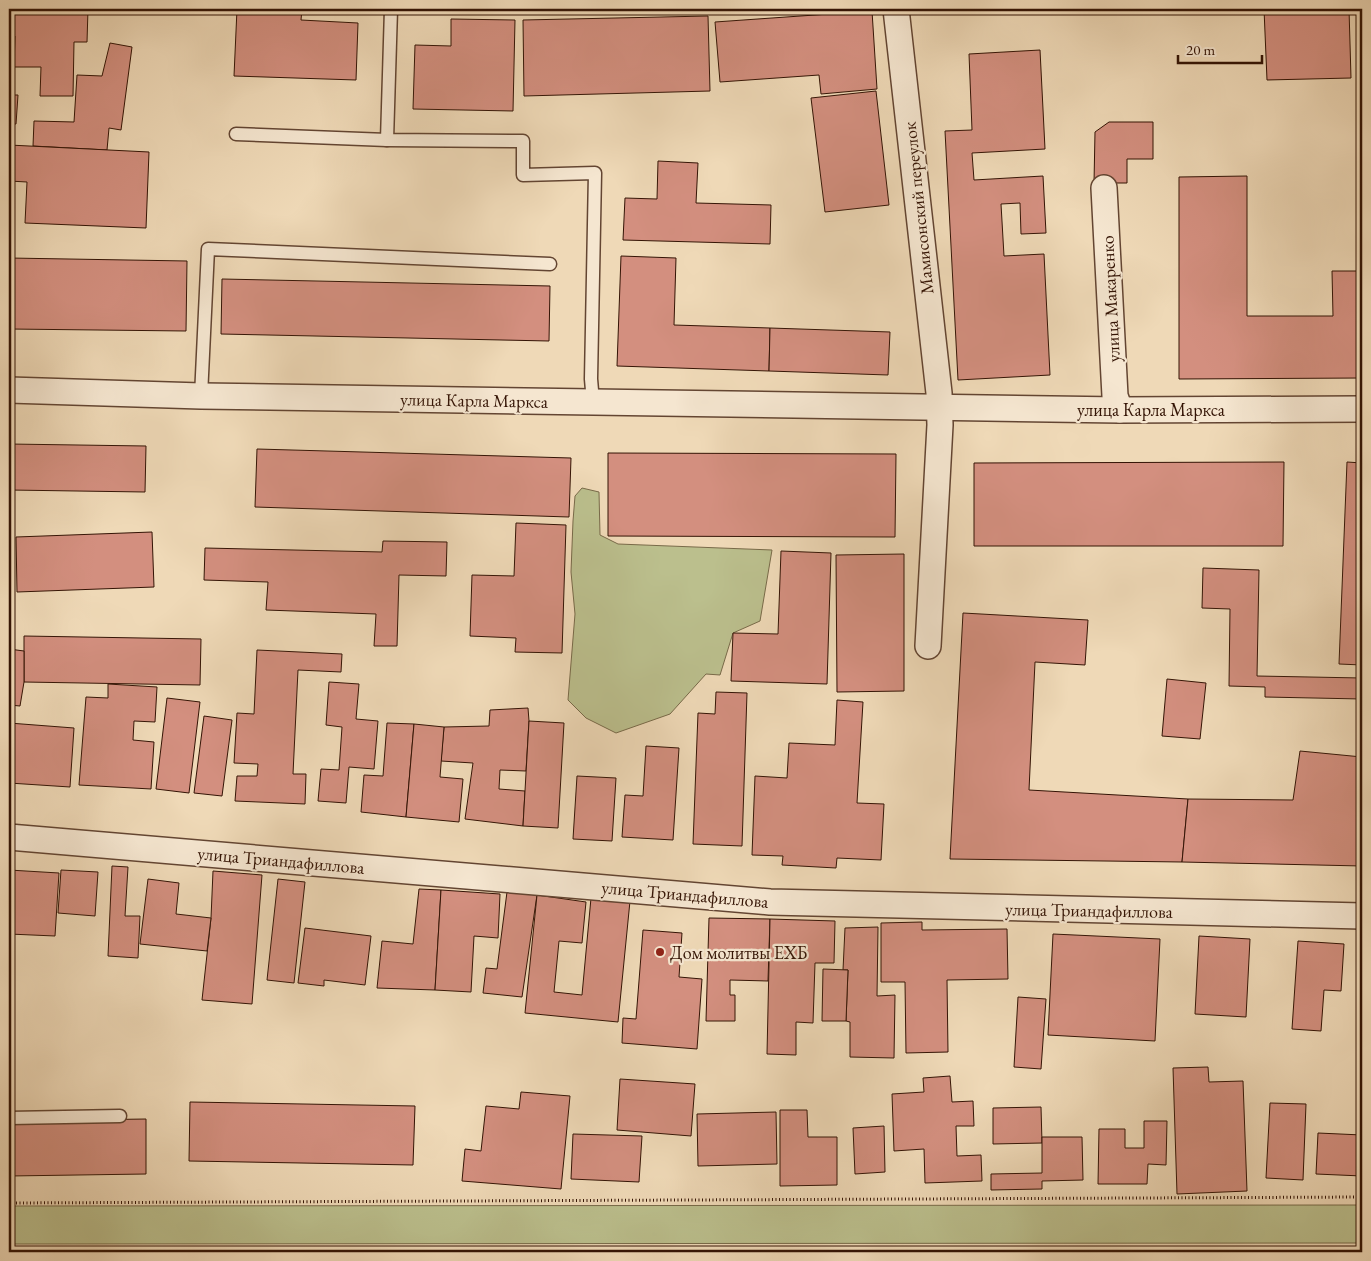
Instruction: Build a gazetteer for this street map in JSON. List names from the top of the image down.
{
  "streets": {
    "street": [
      "Мамисонский переулок",
      "улица Макаренко",
      "улица Карла Маркса",
      "улица Триандафиллова"
    ]
  },
  "crossings": [
    ["Мамисонский переулок", "улица Карла Маркса"],
    ["улица Макаренко", "улица Карла Маркса"]
  ],
  "places": ["Дом молитвы ЕХБ"],
  "scale_bar": "20 m"
}
